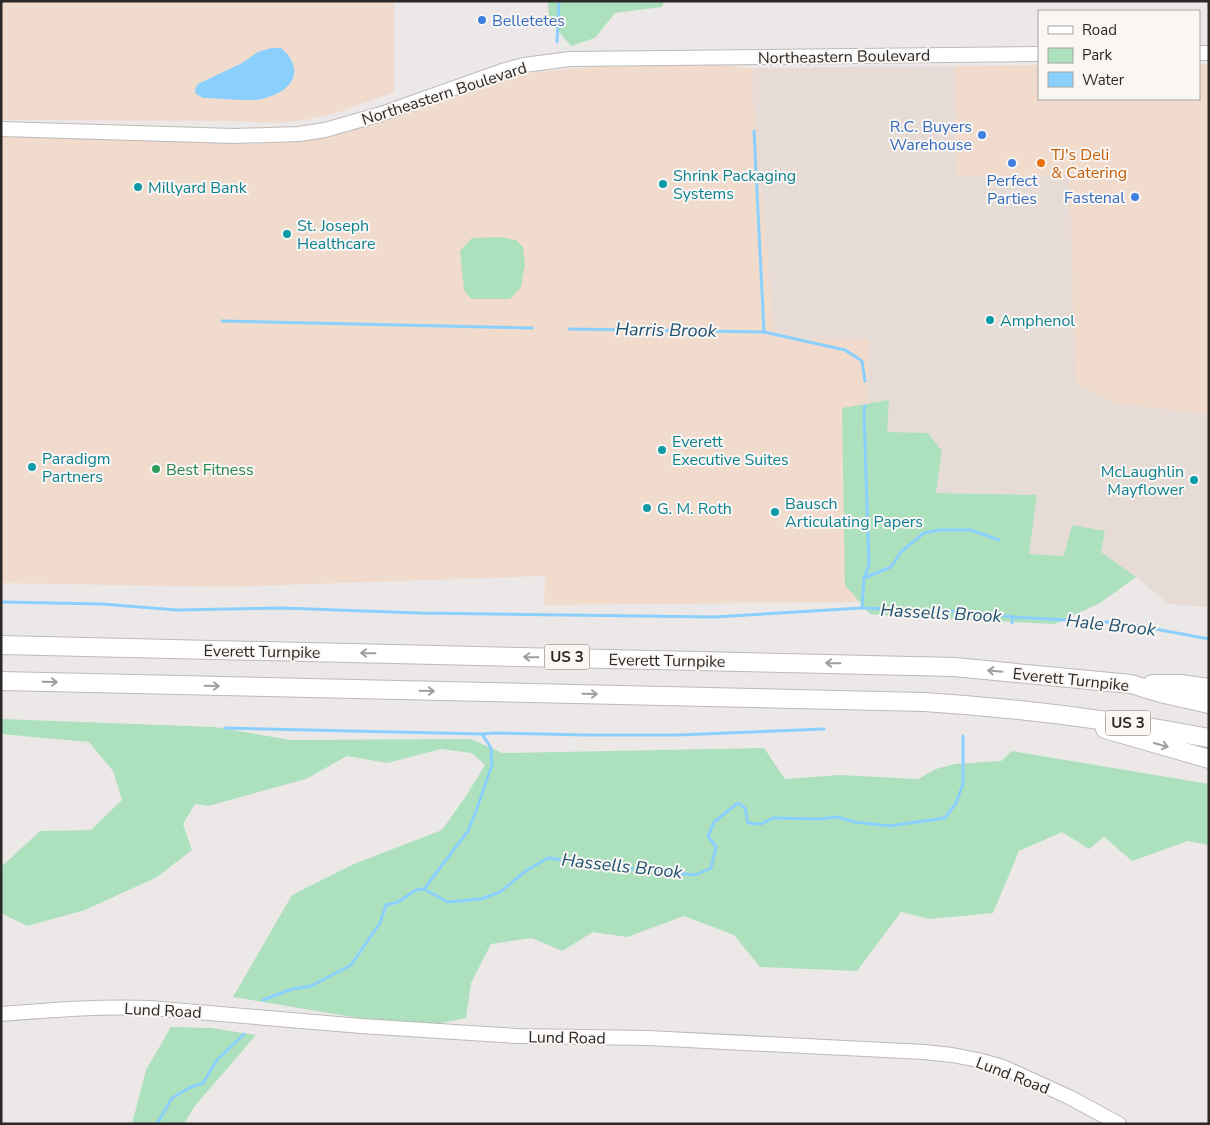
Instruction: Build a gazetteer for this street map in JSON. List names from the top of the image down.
{
  "streets": {
    "highway": ["Everett Turnpike", "US 3"],
    "street": ["Northeastern Boulevard", "Lund Road"]
  },
  "water": ["Harris Brook", "Hassells Brook", "Hale Brook"],
  "places": [
    "Belletetes",
    "R.C. Buyers Warehouse",
    "Perfect Parties",
    "TJ's Deli & Catering",
    "Shrink Packaging Systems",
    "Millyard Bank",
    "Fastenal",
    "St. Joseph Healthcare",
    "Amphenol",
    "Everett Executive Suites",
    "Paradigm Partners",
    "Best Fitness",
    "McLaughlin Mayflower",
    "G. M. Roth",
    "Bausch Articulating Papers"
  ],
  "legend": ["Road", "Park", "Water"]
}
